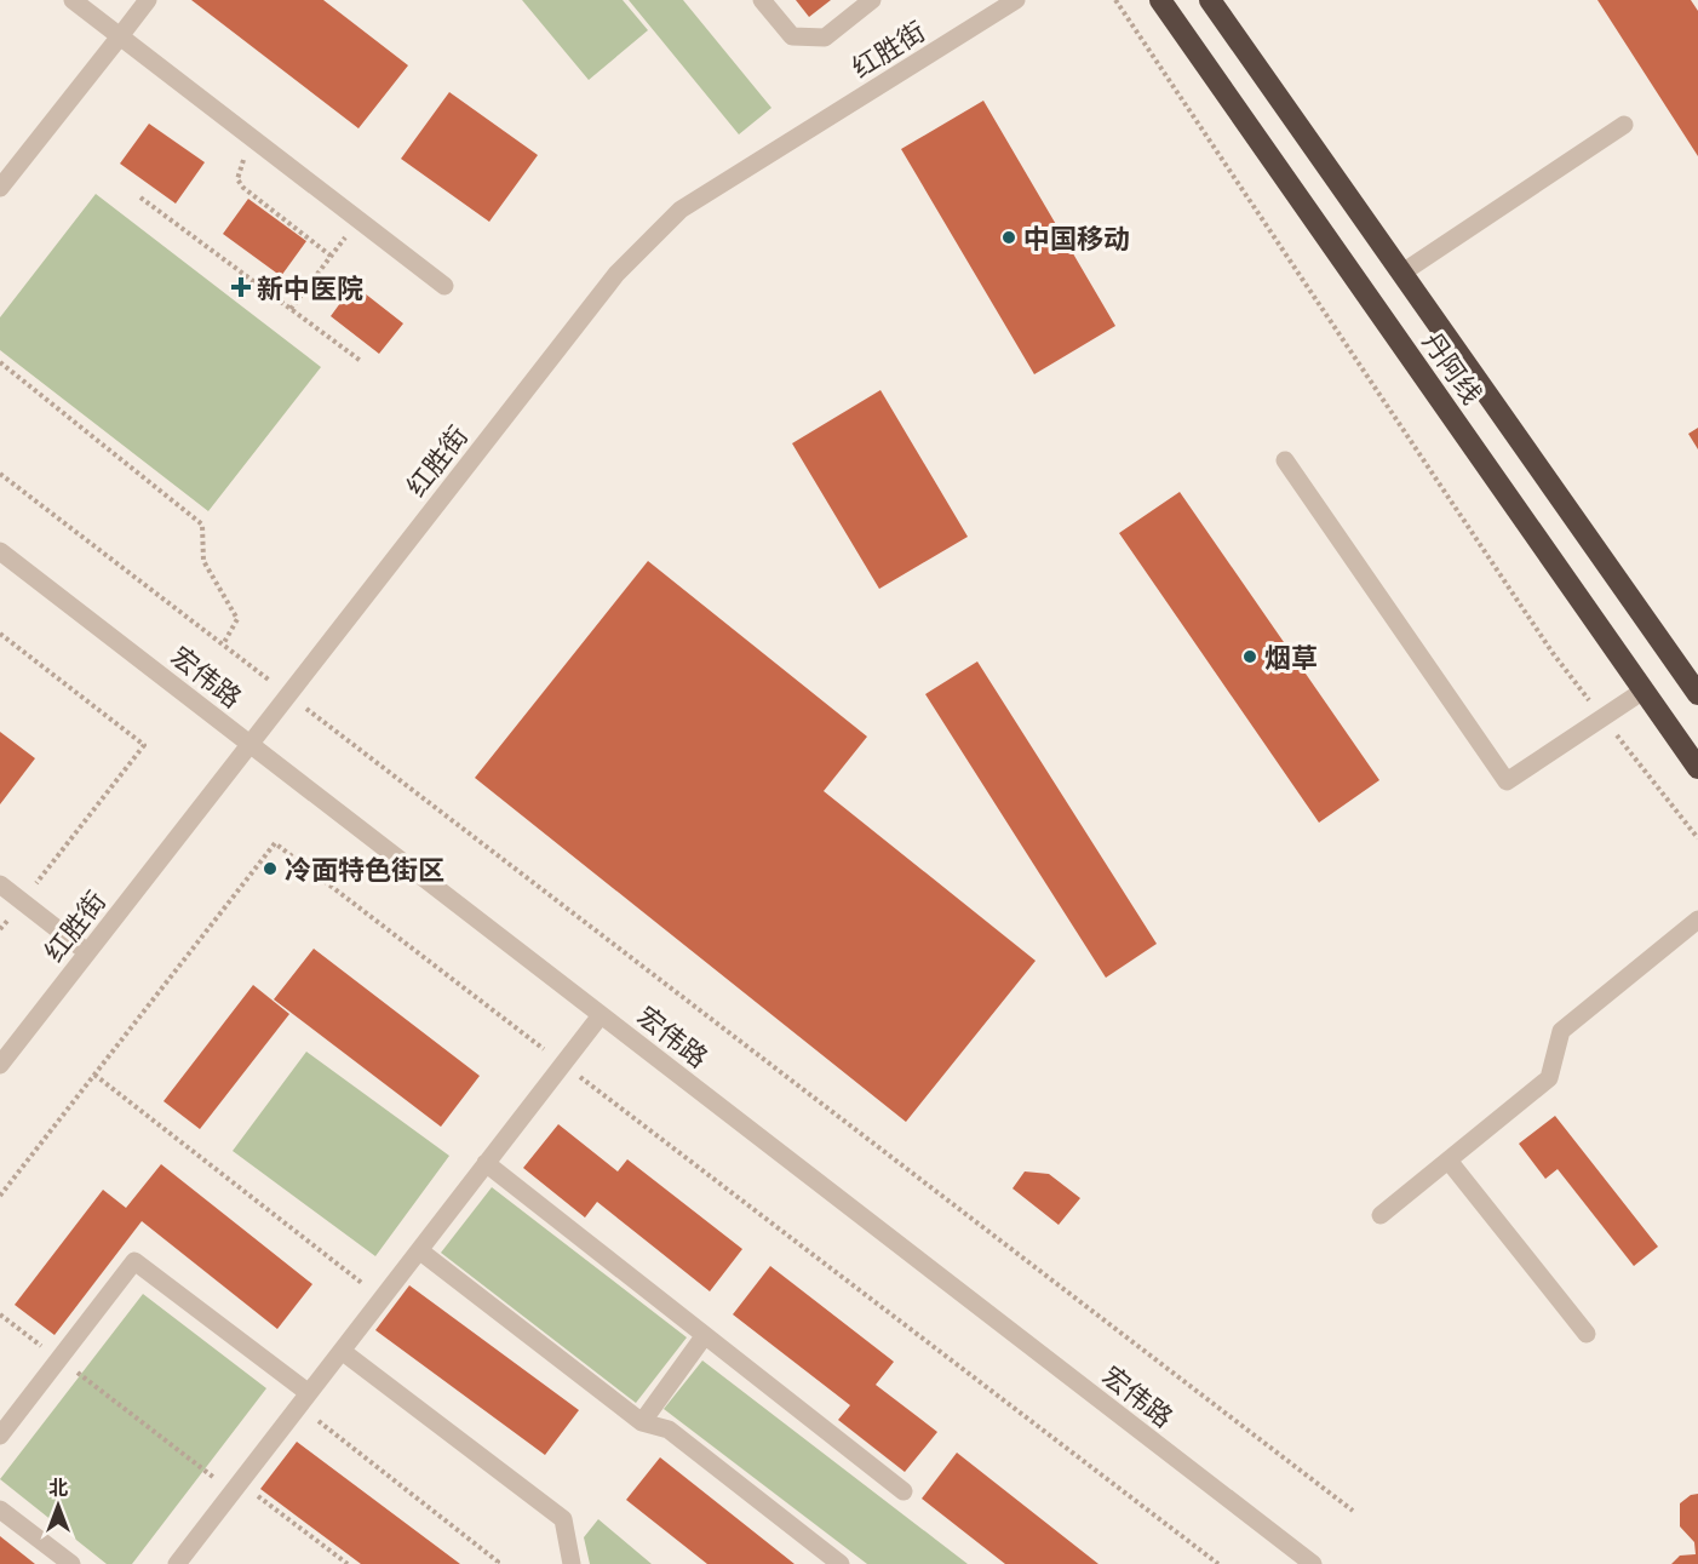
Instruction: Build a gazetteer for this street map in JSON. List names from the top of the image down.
{
  "streets": {
    "highway": ["丹阿线"],
    "street": ["红胜街", "宏伟路"]
  },
  "crossings": [
    ["红胜街", "宏伟路"]
  ],
  "places": {
    "other": ["中国移动", "烟草", "冷面特色街区"],
    "health": ["新中医院"]
  },
  "north": "top"
}
